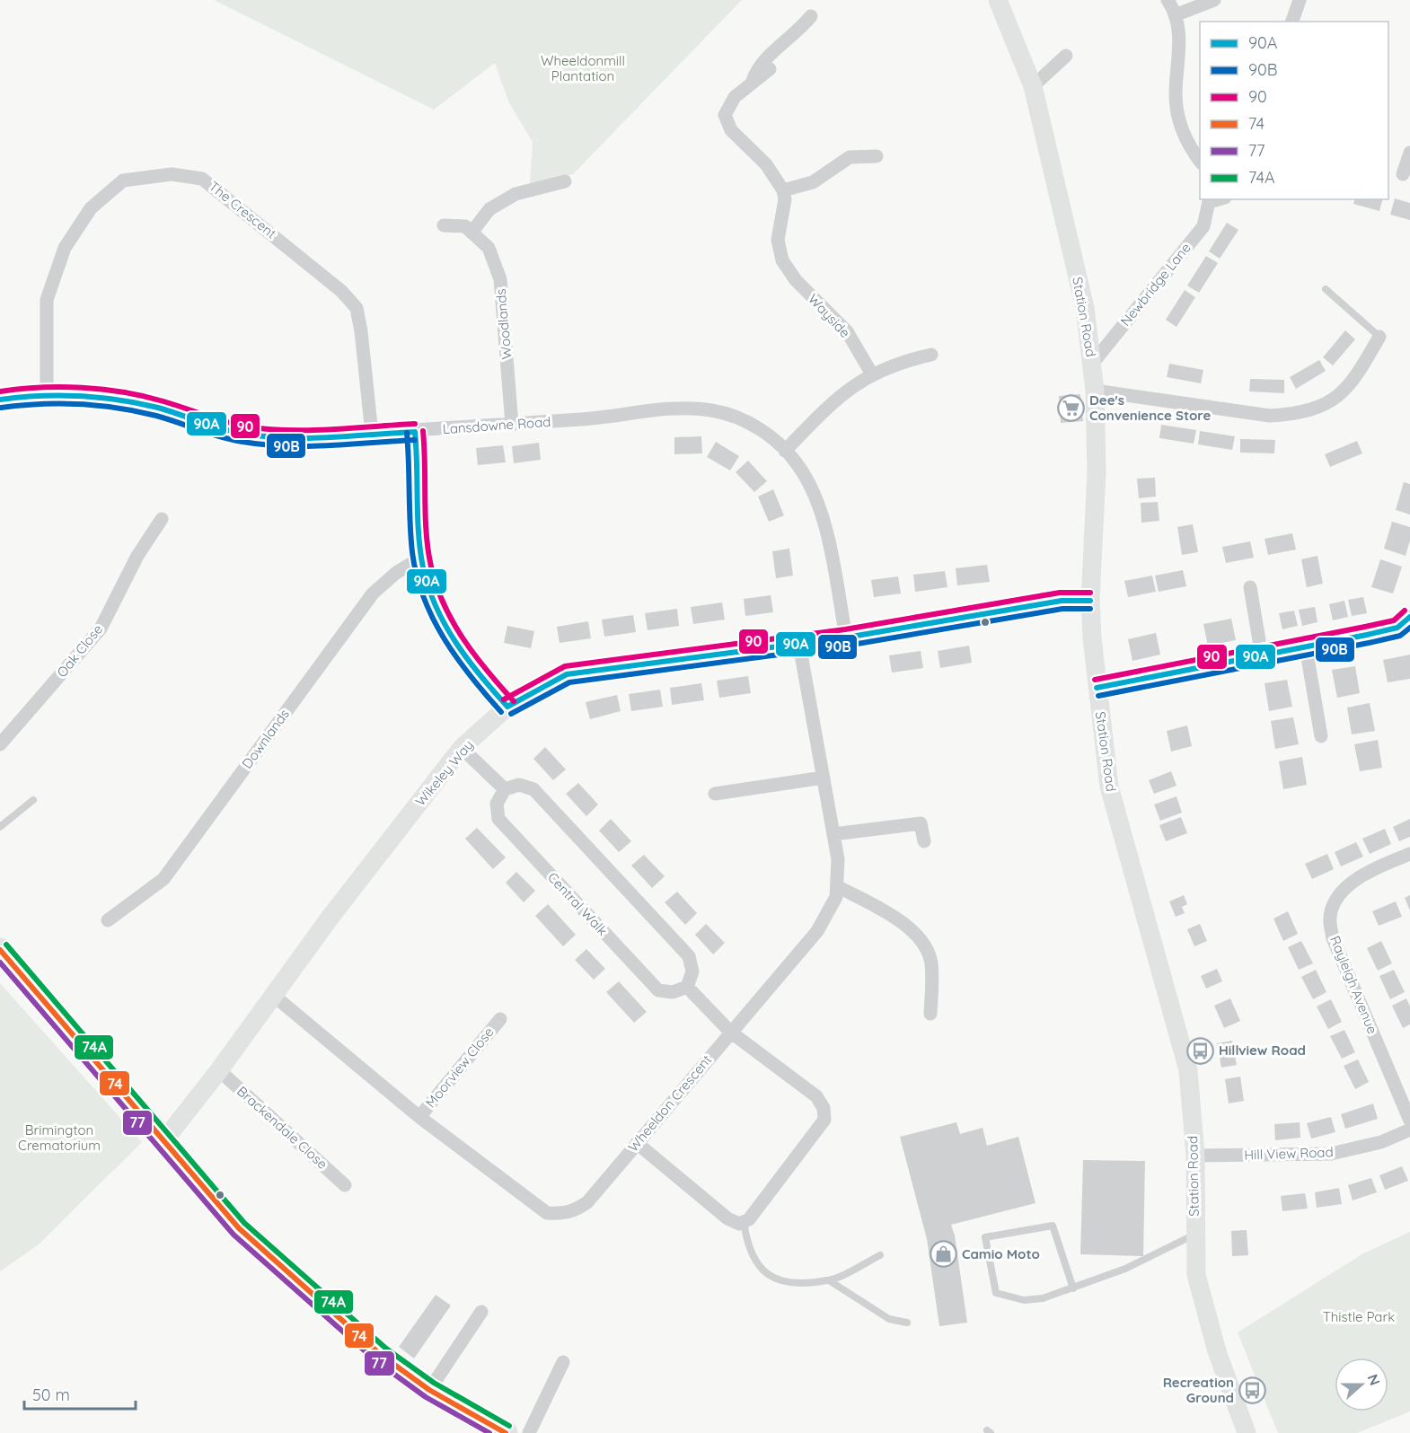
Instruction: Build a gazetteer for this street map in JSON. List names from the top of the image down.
{
  "streets": {
    "main road": ["Station Road", "Wikeley Way"],
    "street": [
      "The Crescent",
      "Newbridge Lane",
      "Wayside",
      "Woodlands",
      "Lansdowne Road",
      "Oak Close",
      "Downlands",
      "Central Walk",
      "Rayleigh Avenue",
      "Moorview Close",
      "Wheeldon Crescent",
      "Brackendale Close",
      "Hill View Road"
    ]
  },
  "crossings": [
    ["The Crescent", "Lansdowne Road"],
    ["Newbridge Lane", "Station Road"],
    ["Station Road", "Wikeley Way"],
    ["Station Road", "Hill View Road"],
    ["Woodlands", "Lansdowne Road"],
    ["Lansdowne Road", "Wikeley Way"],
    ["Wikeley Way", "Wheeldon Crescent"],
    ["Wikeley Way", "Brackendale Close"],
    ["Moorview Close", "Wheeldon Crescent"]
  ],
  "parks": ["Wheeldonmill Plantation", "Brimington Crematorium", "Thistle Park"],
  "places": {
    "supermarket": ["Dee's Convenience Store"],
    "bus stop": ["Hillview Road", "Recreation Ground"],
    "shop": ["Camio Moto"]
  },
  "lines": [
    "transit line 90",
    "transit line 90A",
    "transit line 90B",
    "transit line 74A",
    "transit line 74",
    "transit line 77"
  ],
  "legend": [
    "90A",
    "90B",
    "90",
    "74",
    "77",
    "74A"
  ],
  "scale_bar": "50 m",
  "north": "right"
}
